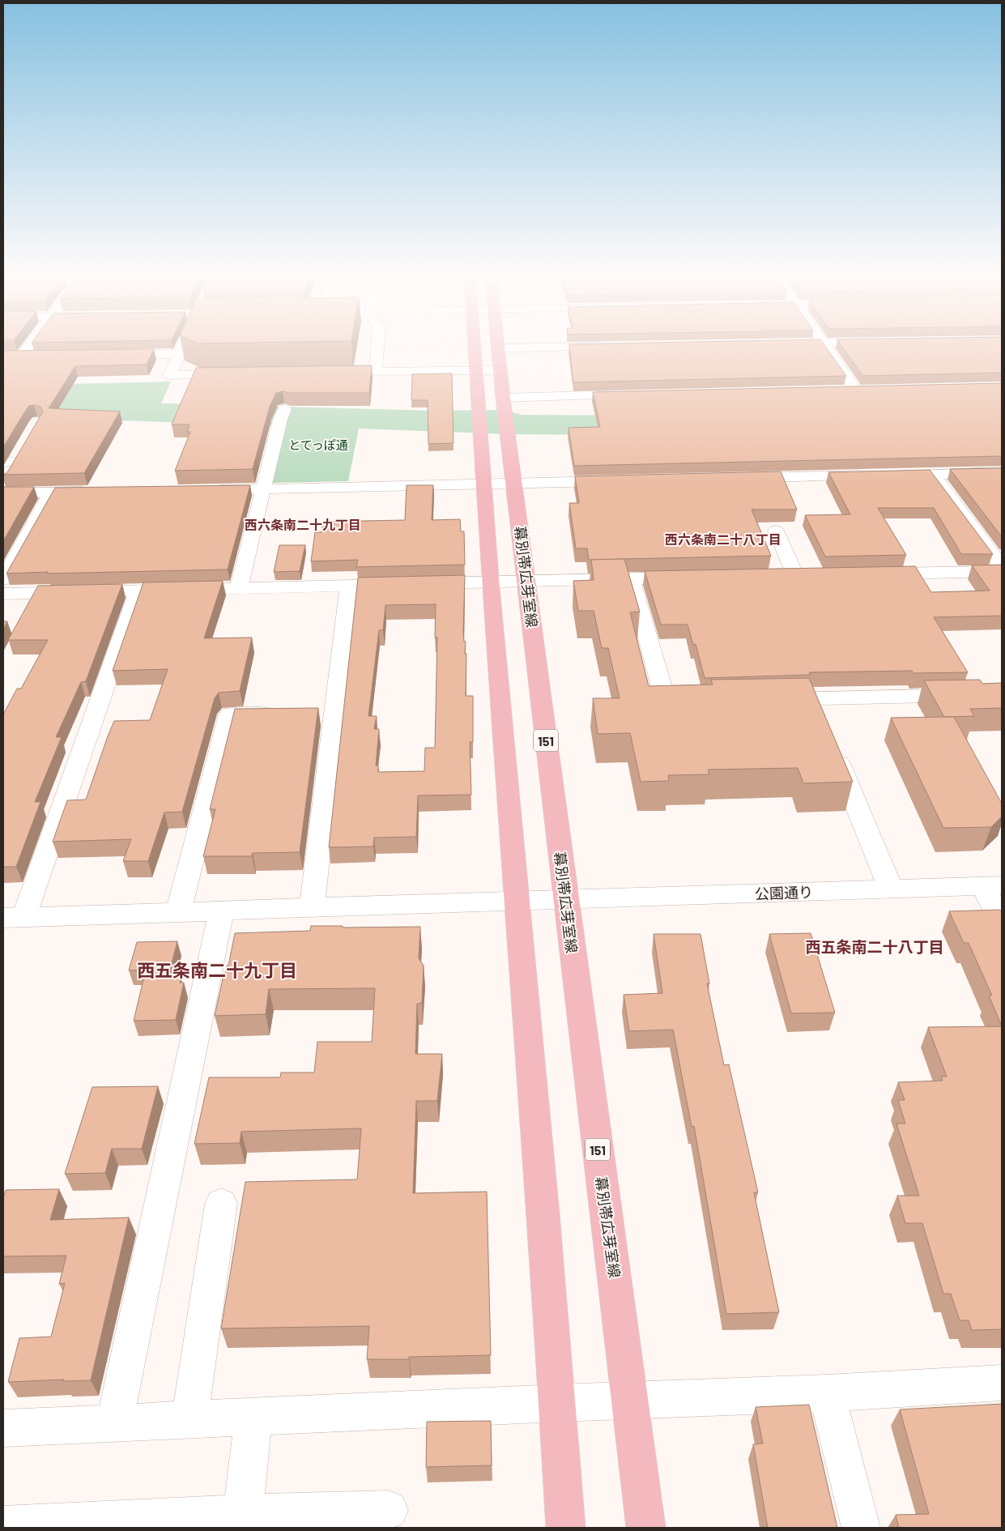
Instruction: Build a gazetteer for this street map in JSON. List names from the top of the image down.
{
  "streets": {
    "main road": ["幕別帯広芽室線", "151"],
    "street": ["公園通り"]
  },
  "crossings": [
    ["幕別帯広芽室線", "公園通り"]
  ],
  "districts": [
    "西六条南二十九丁目",
    "西六条南二十八丁目",
    "西五条南二十八丁目",
    "西五条南二十九丁目"
  ],
  "parks": ["とてっぽ通"]
}
